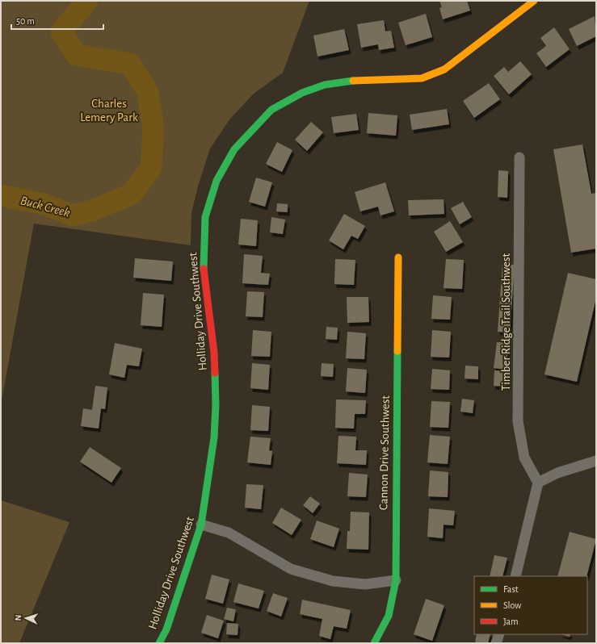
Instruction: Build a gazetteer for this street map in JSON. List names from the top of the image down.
{
  "streets": {
    "street": ["Holliday Drive Southwest", "Timber Ridge Trail Southwest", "Cannon Drive Southwest"]
  },
  "water": ["Buck Creek"],
  "parks": ["Charles Lemery Park"],
  "legend": ["Fast", "Slow", "Jam"],
  "scale_bar": "50 m",
  "north": "left"
}
